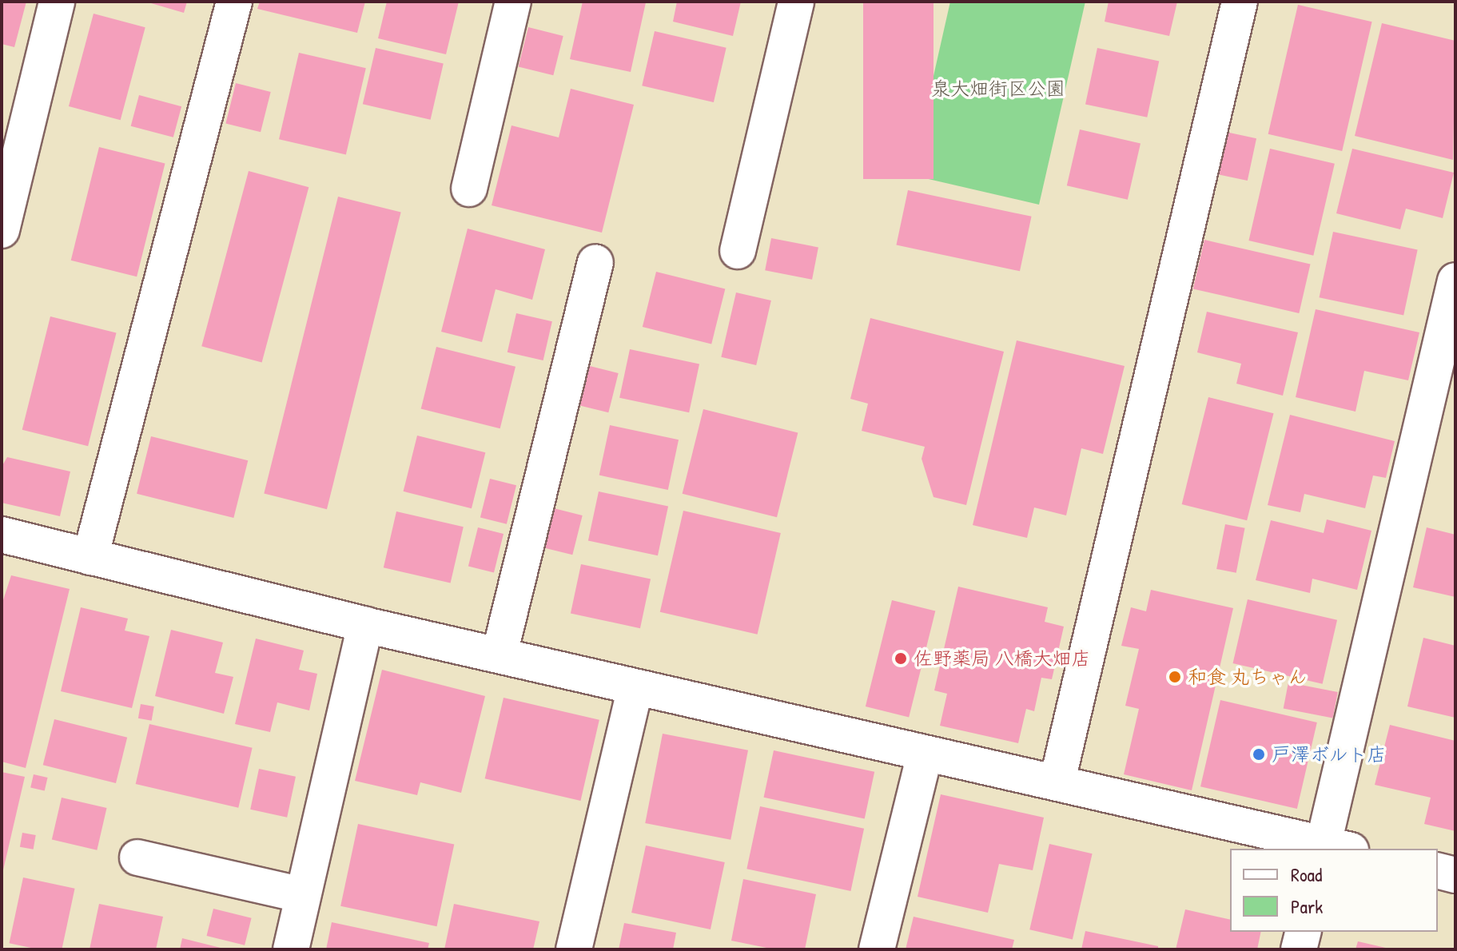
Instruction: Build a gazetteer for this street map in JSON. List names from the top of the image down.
{
  "parks": ["泉大畑街区公園"],
  "places": ["佐野薬局 八橋大畑店", "和食 丸ちゃん", "戸澤ボルト店"],
  "legend": ["Road", "Park"]
}
